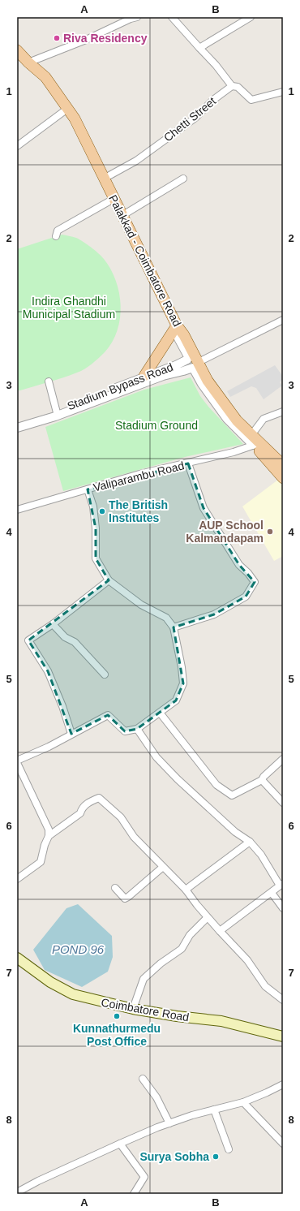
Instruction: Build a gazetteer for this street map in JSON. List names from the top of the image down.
{
  "streets": {
    "main road": ["Palakkad - Coimbatore Road", "Coimbatore Road"],
    "street": ["Chetti Street", "Stadium Bypass Road", "Valiparambu Road"]
  },
  "crossings": [
    ["Chetti Street", "Palakkad - Coimbatore Road"],
    ["Palakkad - Coimbatore Road", "Stadium Bypass Road"],
    ["Palakkad - Coimbatore Road", "Valiparambu Road"]
  ],
  "water": ["POND 96"],
  "parks": ["Indira Ghandhi Municipal Stadium", "Stadium Ground"],
  "places": [
    "Riva Residency",
    "The British Institutes",
    "AUP School Kalmandapam",
    "Kunnathurmedu Post Office",
    "Surya Sobha"
  ],
  "grid": {
    "columns": ["A", "B"],
    "rows": [
      "1",
      "2",
      "3",
      "4",
      "5",
      "6",
      "7",
      "8"
    ]
  }
}
